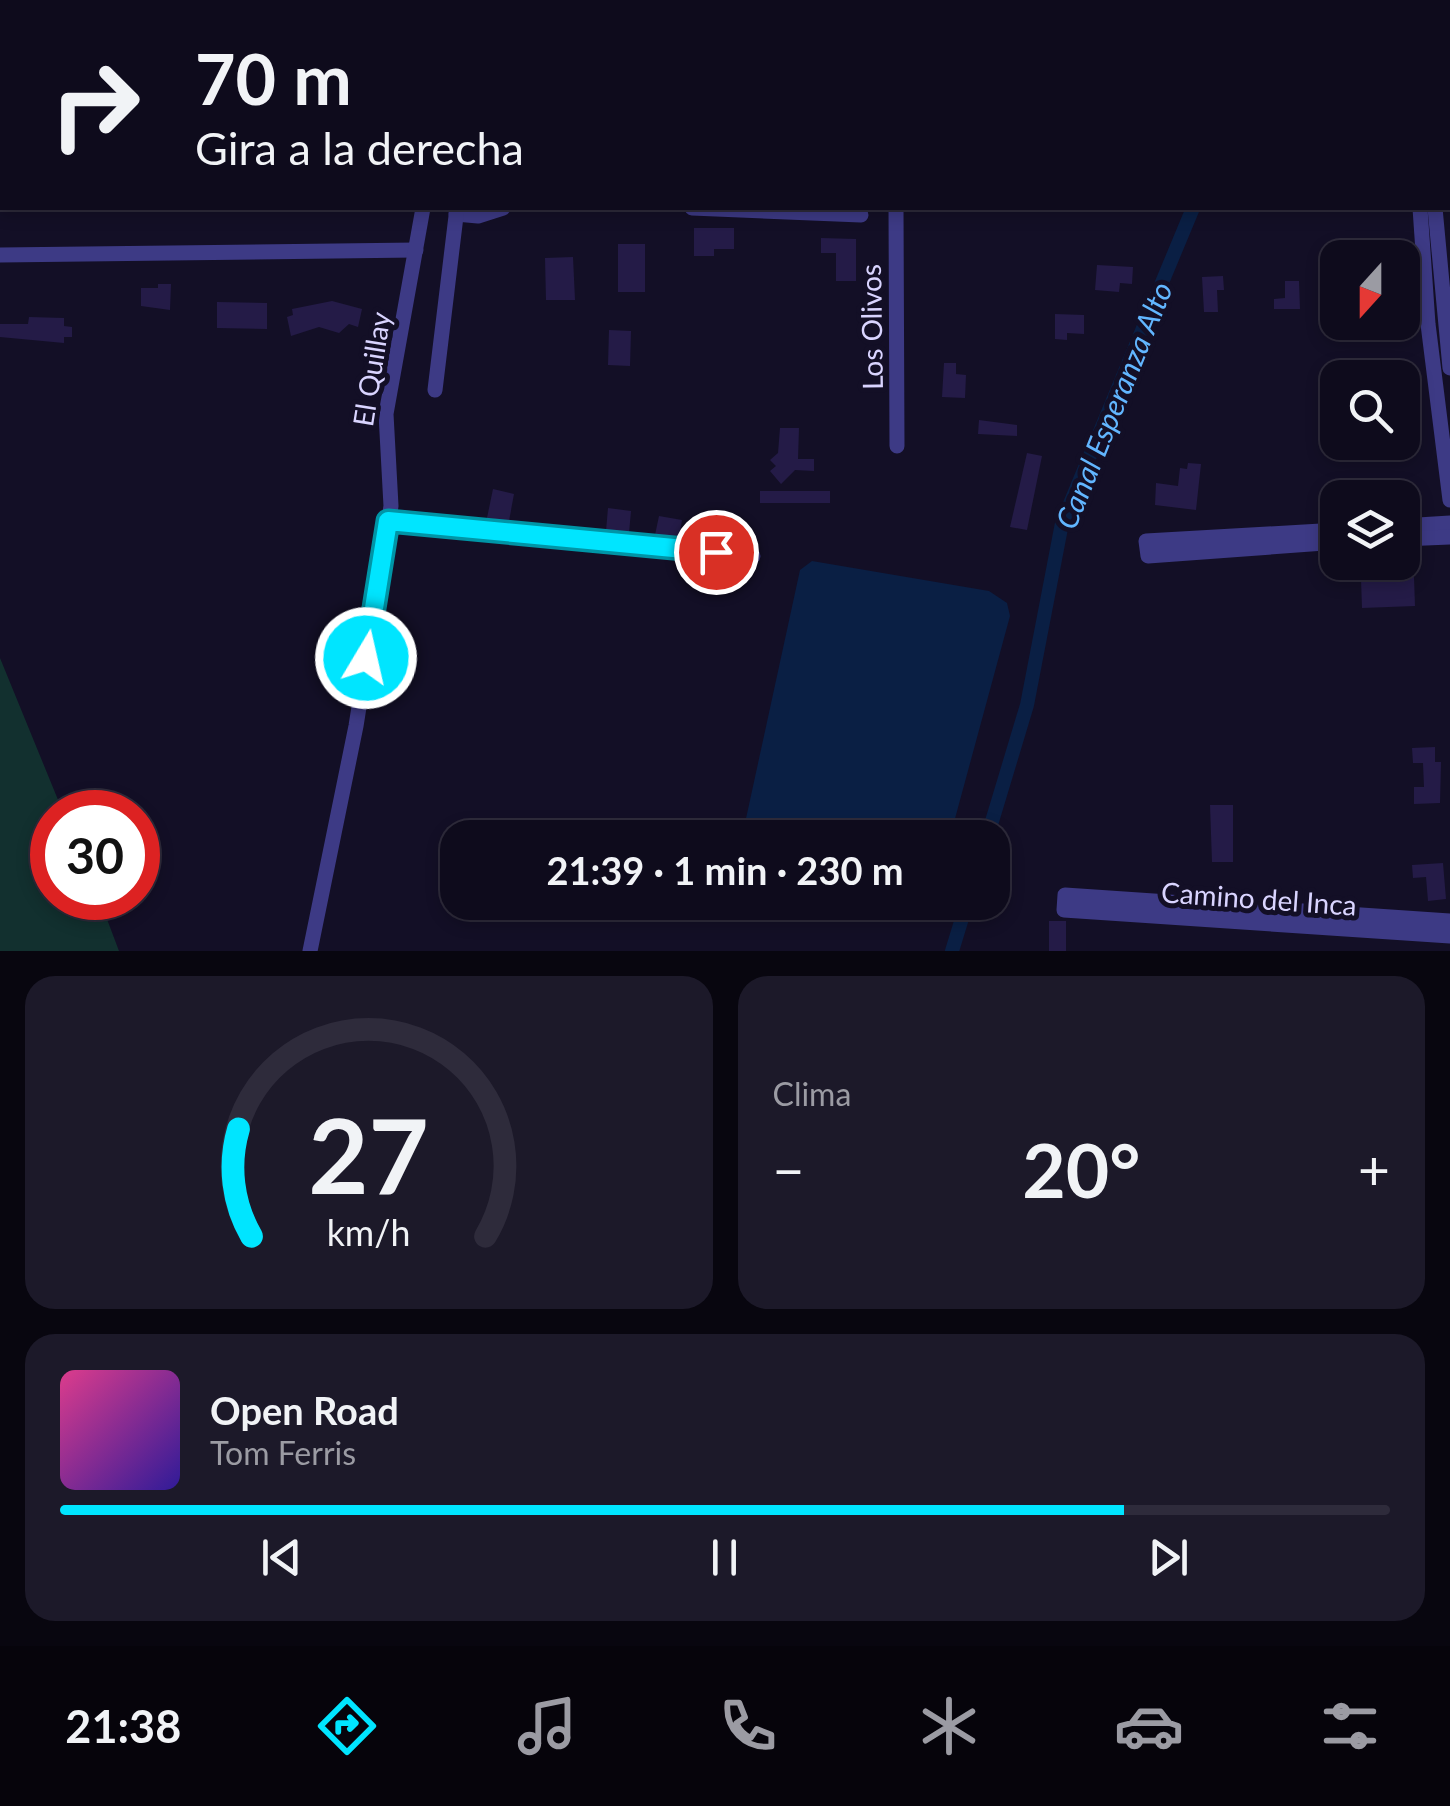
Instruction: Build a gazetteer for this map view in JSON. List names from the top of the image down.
{
  "streets": {
    "street": ["Los Olivos", "El Quillay", "Camino del Inca"]
  },
  "water": ["Canal Esperanza Alto"],
  "north": "bottom",
  "page": {
    "turn": ["70 m", "Gira a la derecha"],
    "limit": "30",
    "trip": "21:39 · 1 min · 230 m",
    "tile": "Clima",
    "heat": ["−", "20°", "+"],
    "song": ["Open Road", "Tom Ferris"],
    "tabs": "21:38",
    "gauge": ["27", "km/h"]
  }
}
